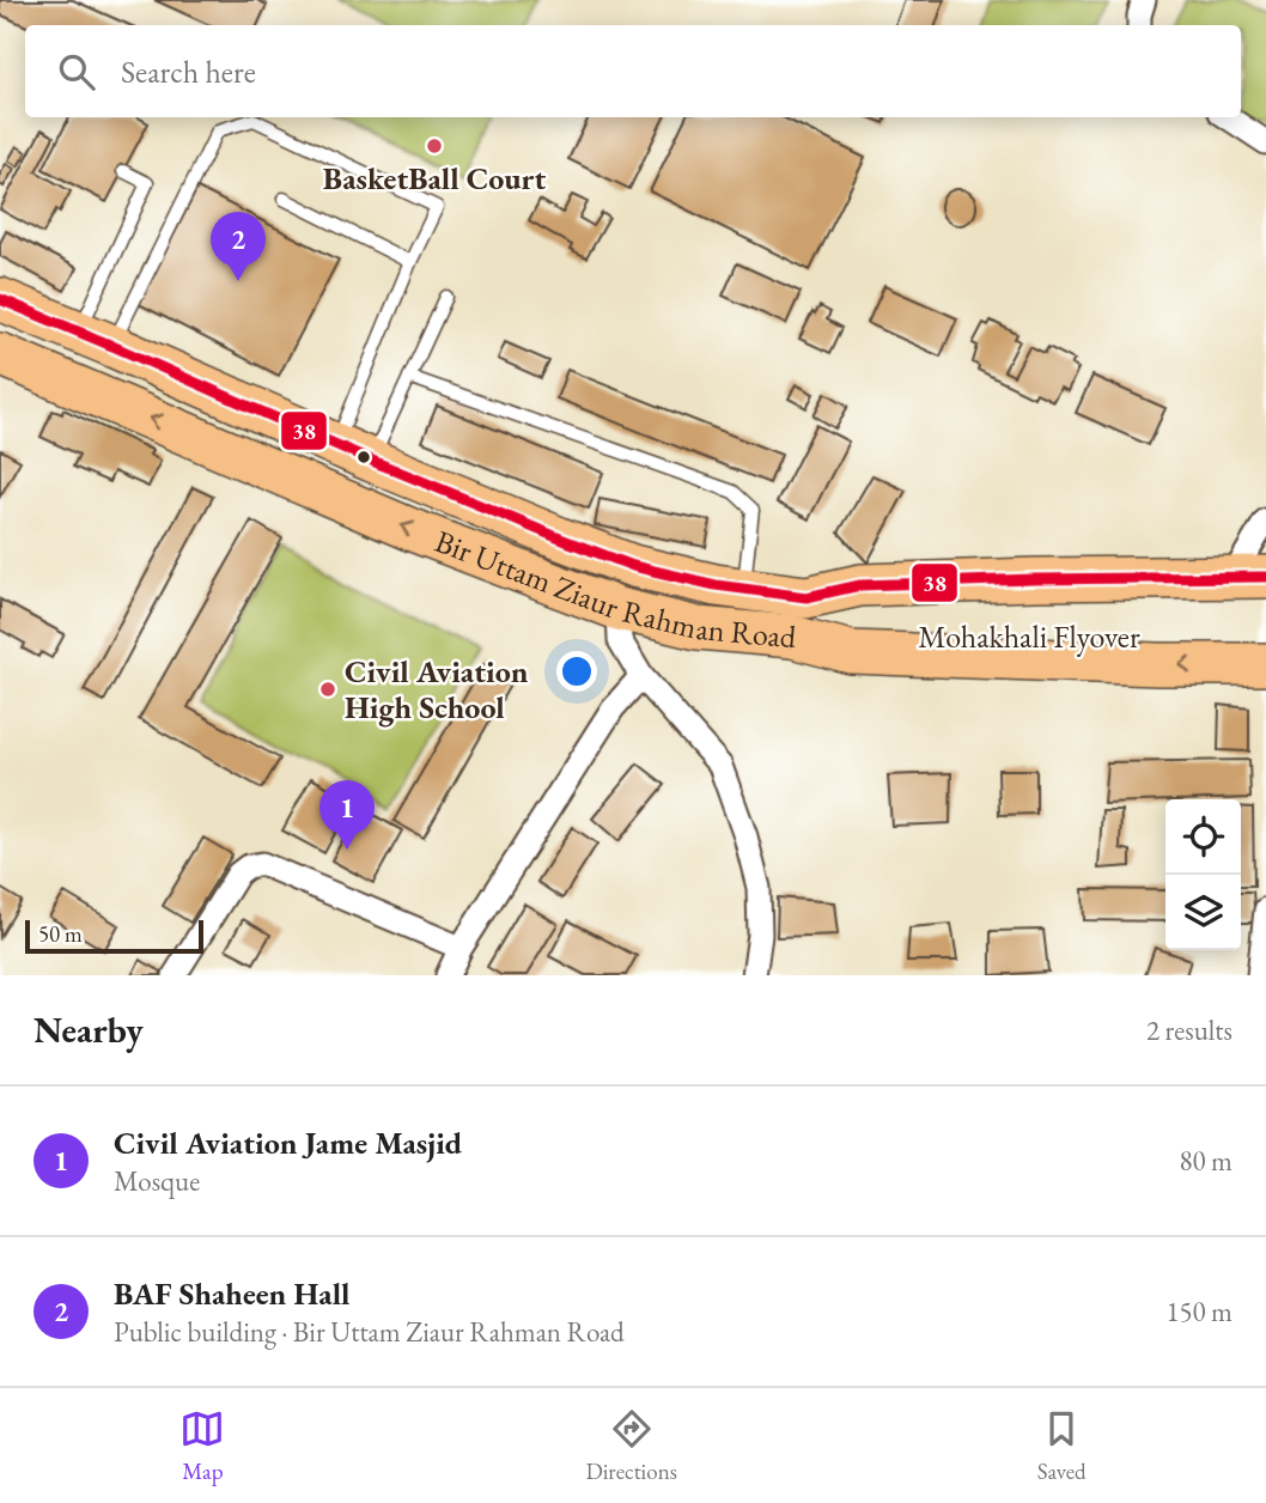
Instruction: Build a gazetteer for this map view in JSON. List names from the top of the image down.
{
  "streets": {
    "highway": ["Bir Uttam Ziaur Rahman Road", "Mohakhali Flyover"]
  },
  "crossings": [
    ["Bir Uttam Ziaur Rahman Road", "Mohakhali Flyover"]
  ],
  "places": ["BasketBall Court", "Civil Aviation High School"],
  "lines": ["transit line 38"],
  "scale_bar": "50 m",
  "page": {
    "search": "Search here",
    "pins": ["2", "1"],
    "scale": "50 m",
    "heading": ["Nearby", "2 results"],
    "list": [
      {
        "mark": "1",
        "name": "Civil Aviation Jame Masjid",
        "note": "Mosque",
        "value": "80 m"
      },
      {
        "mark": "2",
        "name": "BAF Shaheen Hall",
        "note": "Public building · Bir Uttam Ziaur Rahman Road",
        "value": "150 m"
      }
    ],
    "nav": ["Map", "Directions", "Saved"]
  }
}
